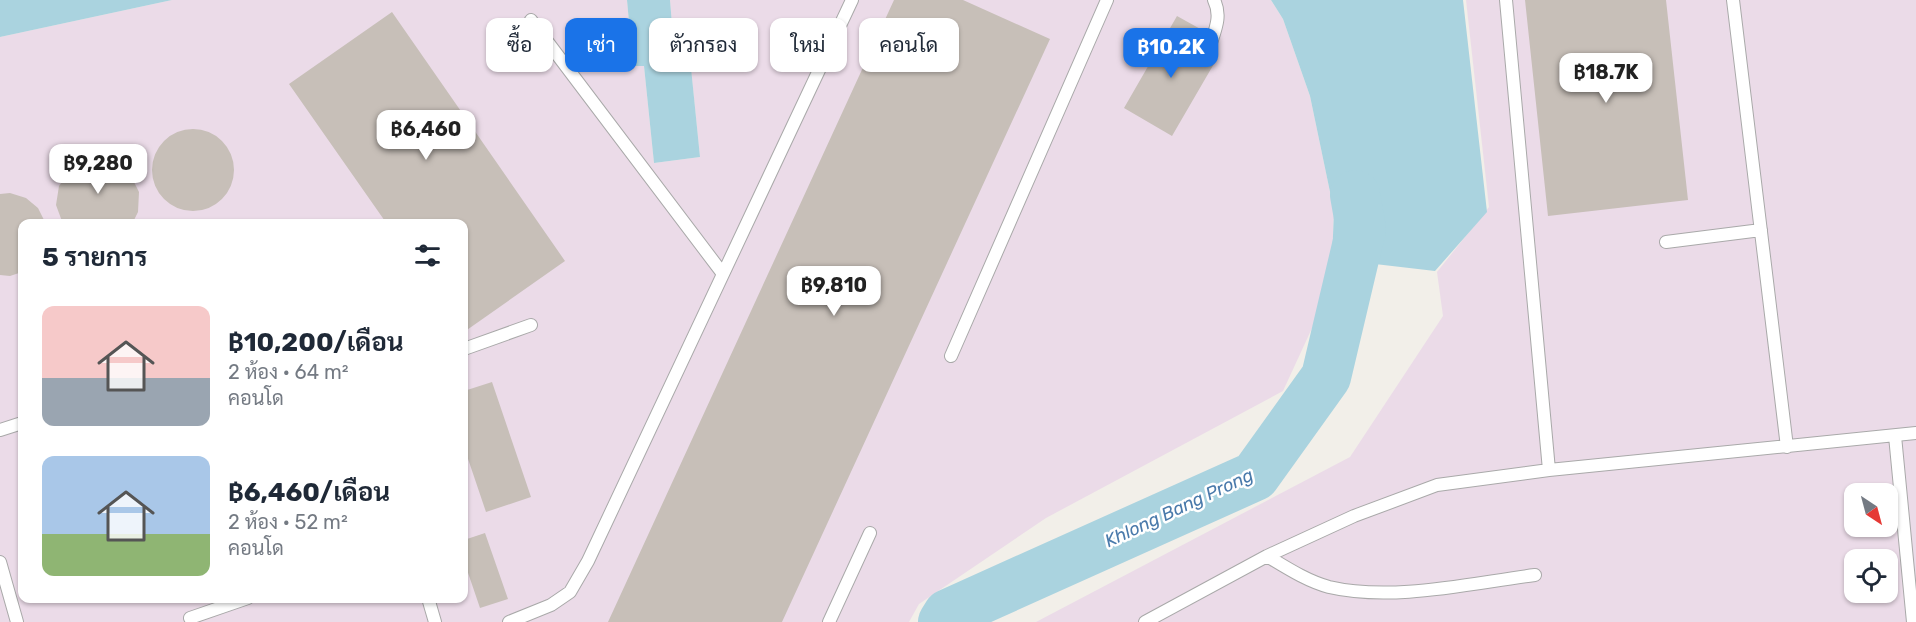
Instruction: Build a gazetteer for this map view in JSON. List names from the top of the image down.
{
  "water": ["Khlong Bang Prong"],
  "north": "bottom right",
  "page": {
    "chip": [
      "ซื้อ",
      "เช่า",
      "ตัวกรอง",
      "ใหม่",
      "คอนโด"
    ],
    "price": [
      "฿10.2K",
      "฿18.7K",
      "฿6,460",
      "฿9,280",
      "฿9,810"
    ],
    "heading": "5 รายการ",
    "list": [
      {
        "name": "฿10,200/เดือน",
        "note": "2 ห้อง · 64 m² · คอนโด"
      },
      {
        "name": "฿6,460/เดือน",
        "note": "2 ห้อง · 52 m² · คอนโด"
      }
    ]
  }
}
